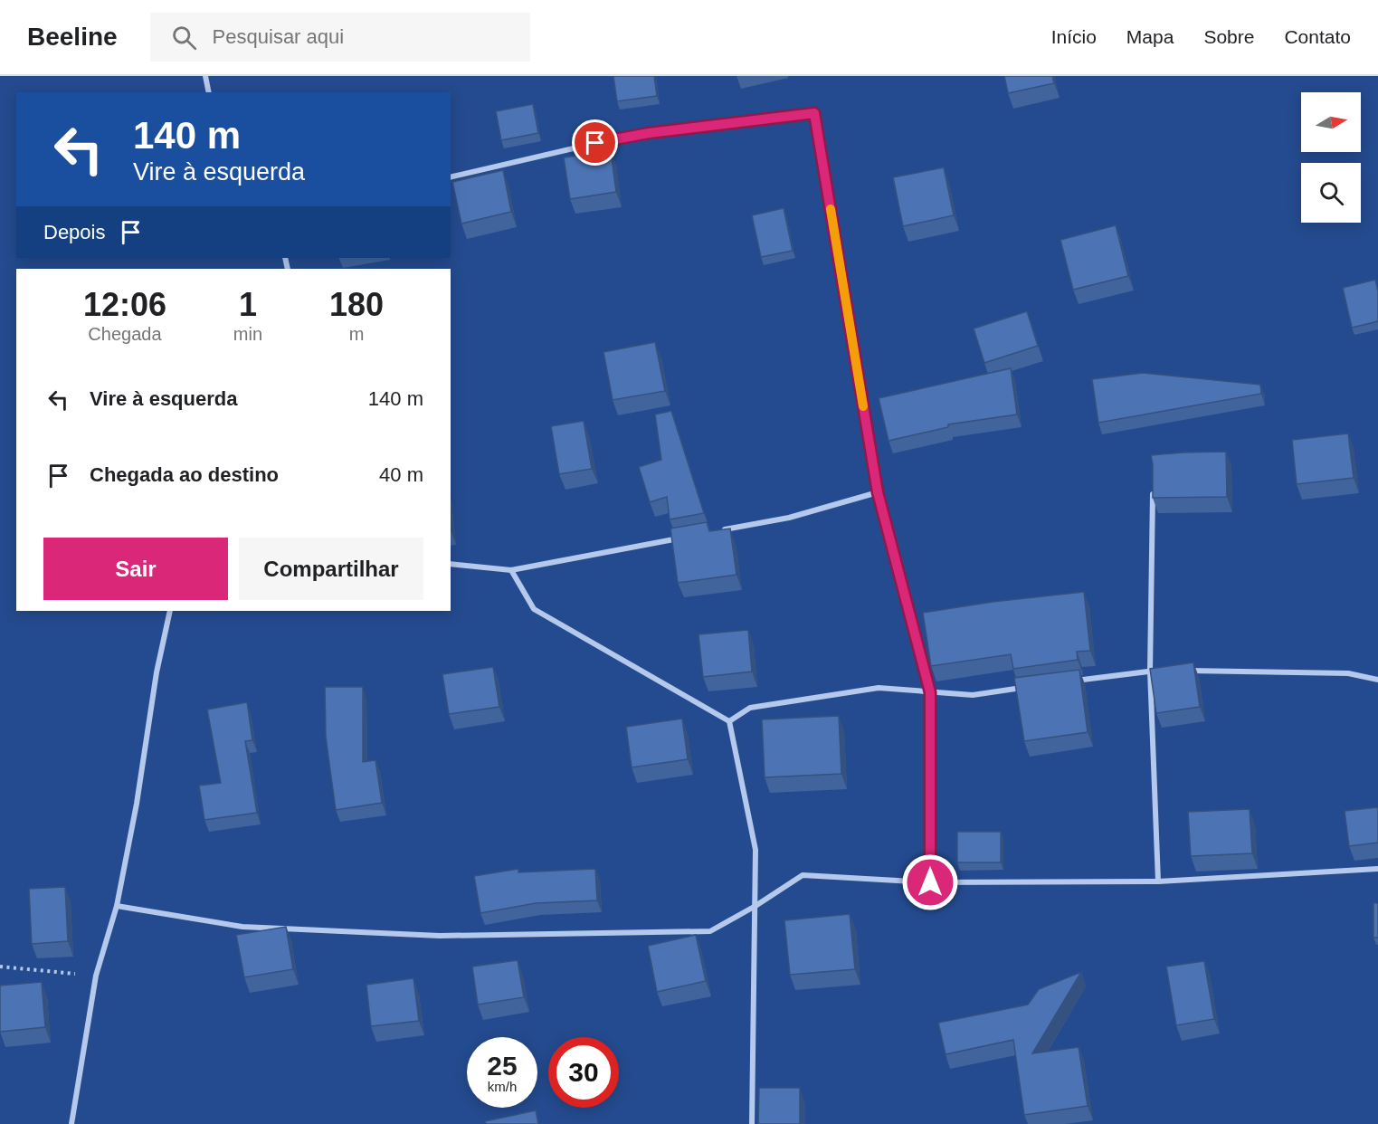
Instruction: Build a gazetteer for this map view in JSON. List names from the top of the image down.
{
  "north": "right",
  "page": {
    "header": "Beeline",
    "search": "Pesquisar aqui",
    "nav": [
      "Início",
      "Mapa",
      "Sobre",
      "Contato"
    ],
    "turn": ["140 m", "Vire à esquerda"],
    "then": "Depois",
    "eta": [
      "12:06",
      "Chegada",
      "1",
      "min",
      "180",
      "m"
    ],
    "list": [
      {
        "name": "Vire à esquerda",
        "value": "140 m"
      },
      {
        "name": "Chegada ao destino",
        "value": "40 m"
      }
    ],
    "buttons": ["Sair", "Compartilhar"],
    "speed": "25 km/h",
    "limit": "30"
  }
}
